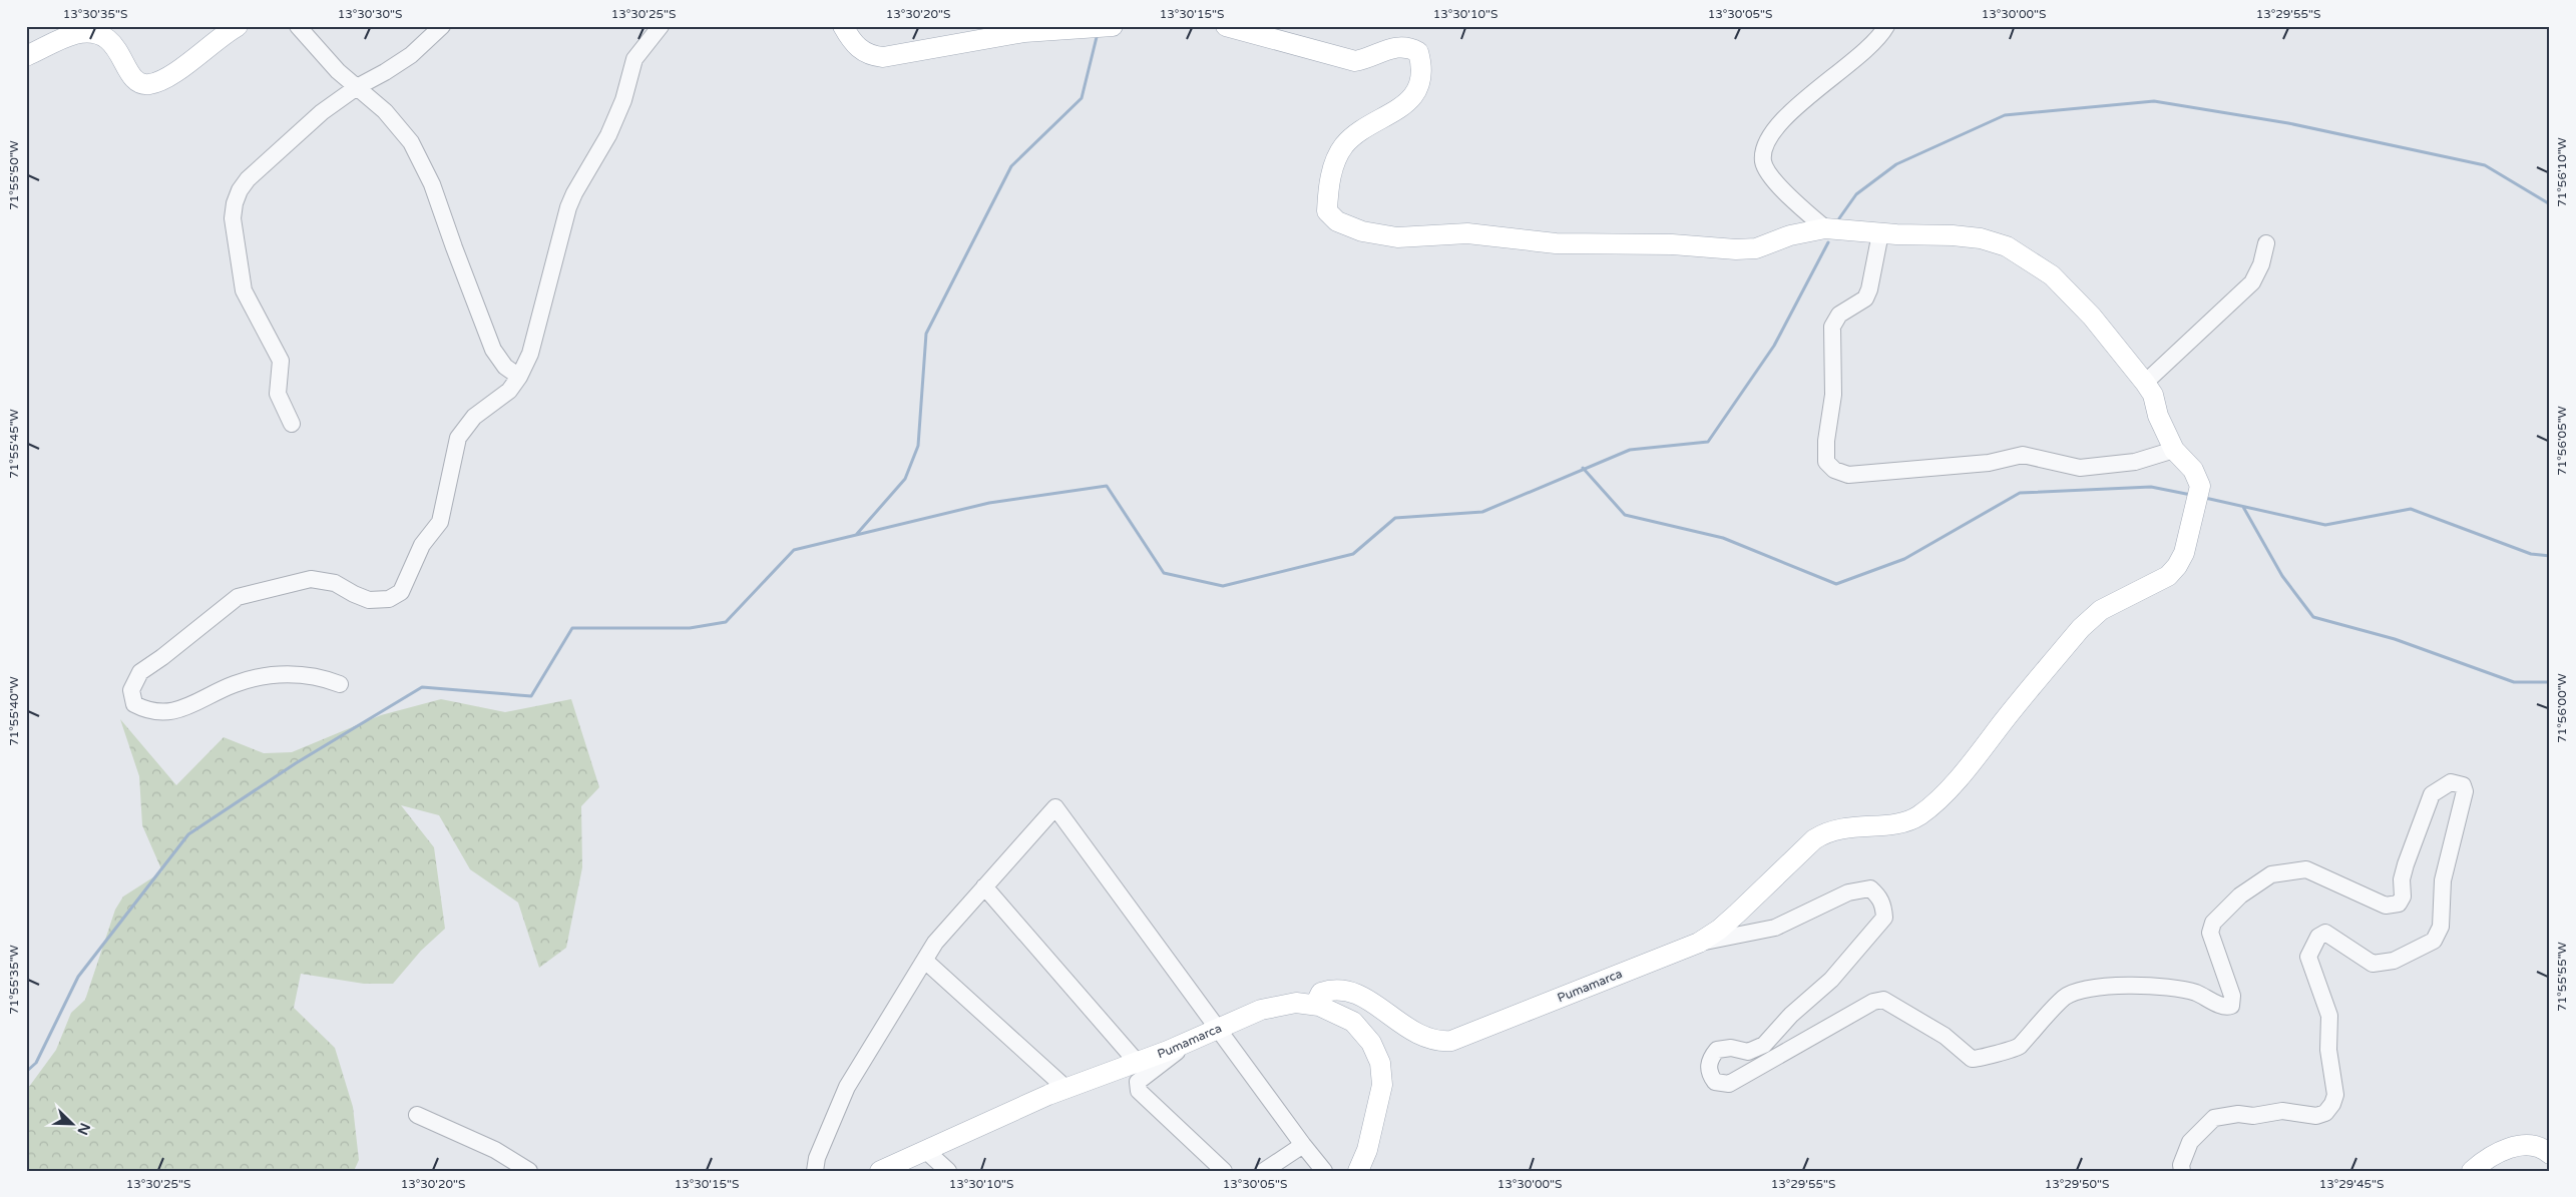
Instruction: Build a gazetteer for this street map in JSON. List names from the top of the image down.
{
  "streets": {
    "main road": ["Pumamarca"]
  },
  "north": "bottom right",
  "coordinates": [
    "13°30'35\"S",
    "13°30'30\"S",
    "13°30'25\"S",
    "13°30'20\"S",
    "13°30'15\"S",
    "13°30'10\"S",
    "13°30'05\"S",
    "13°30'00\"S",
    "13°29'55\"S",
    "71°56'10\"W",
    "71°55'50\"W",
    "71°56'05\"W",
    "71°55'45\"W",
    "71°56'00\"W",
    "71°55'40\"W",
    "71°55'55\"W",
    "71°55'35\"W",
    "13°29'50\"S",
    "13°29'45\"S"
  ]
}
